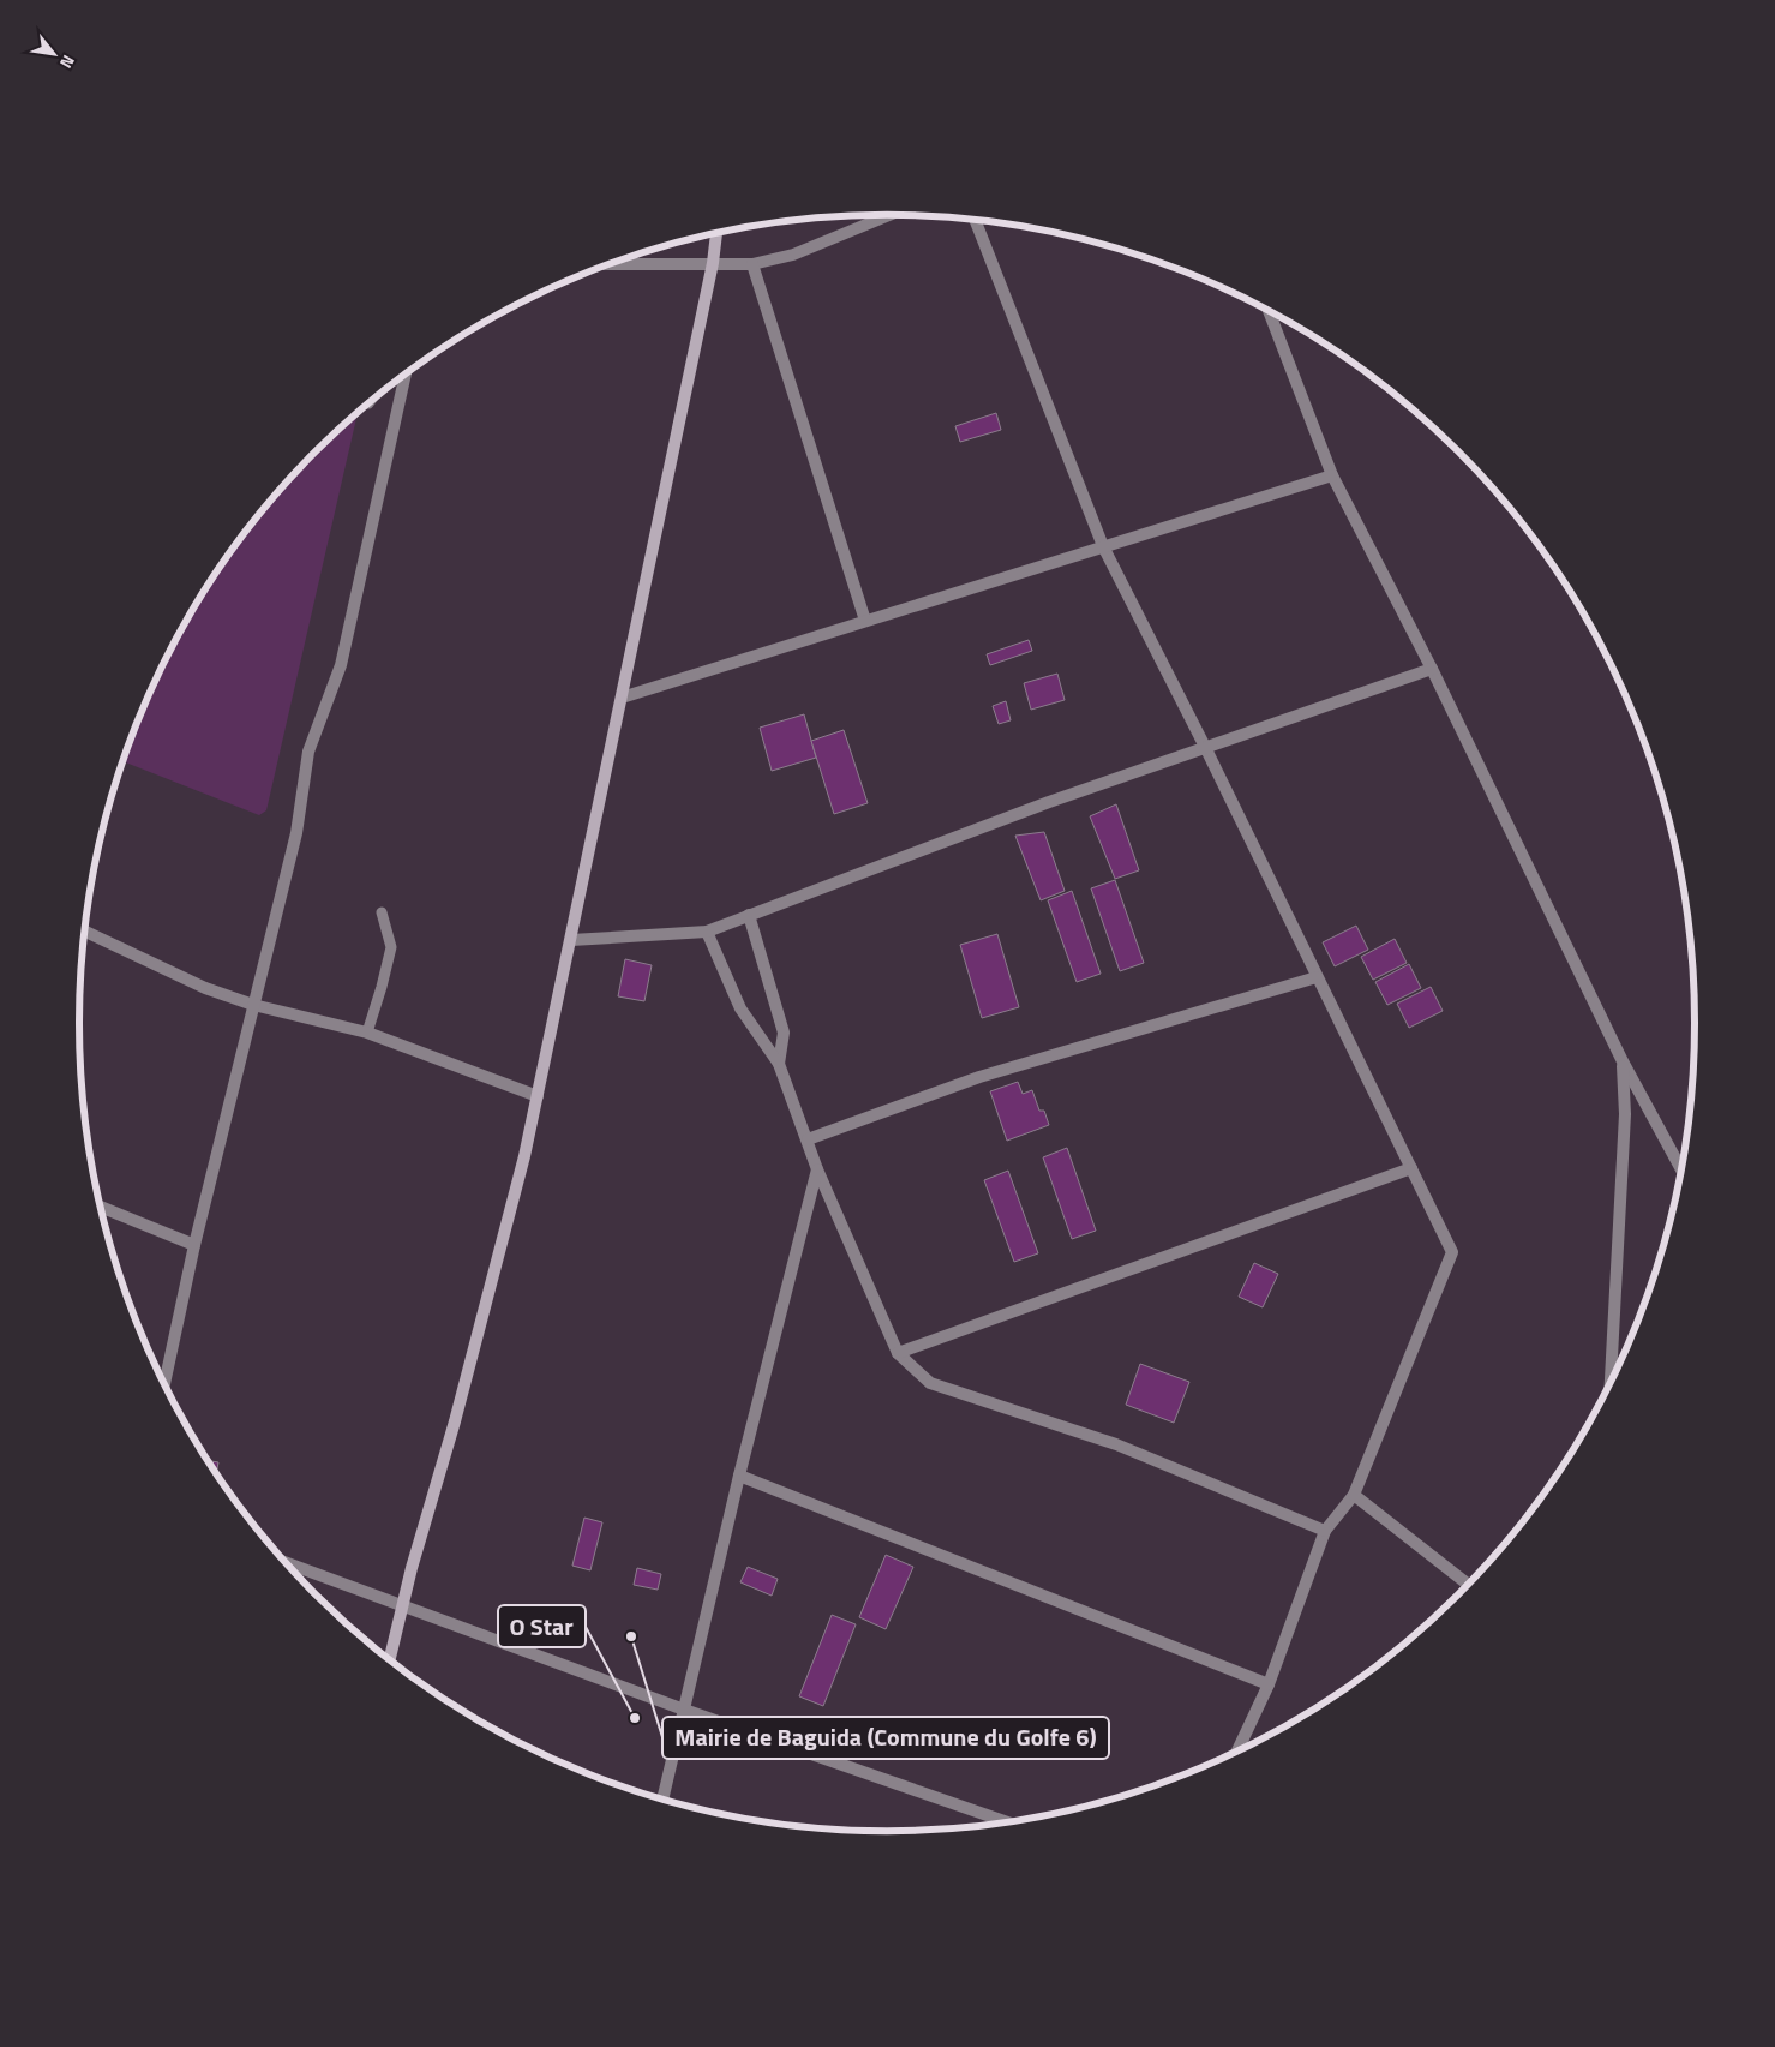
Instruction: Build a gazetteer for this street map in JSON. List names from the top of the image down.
{
  "places": ["Mairie de Baguida (Commune du Golfe 6)", "O Star"],
  "north": "bottom right"
}
